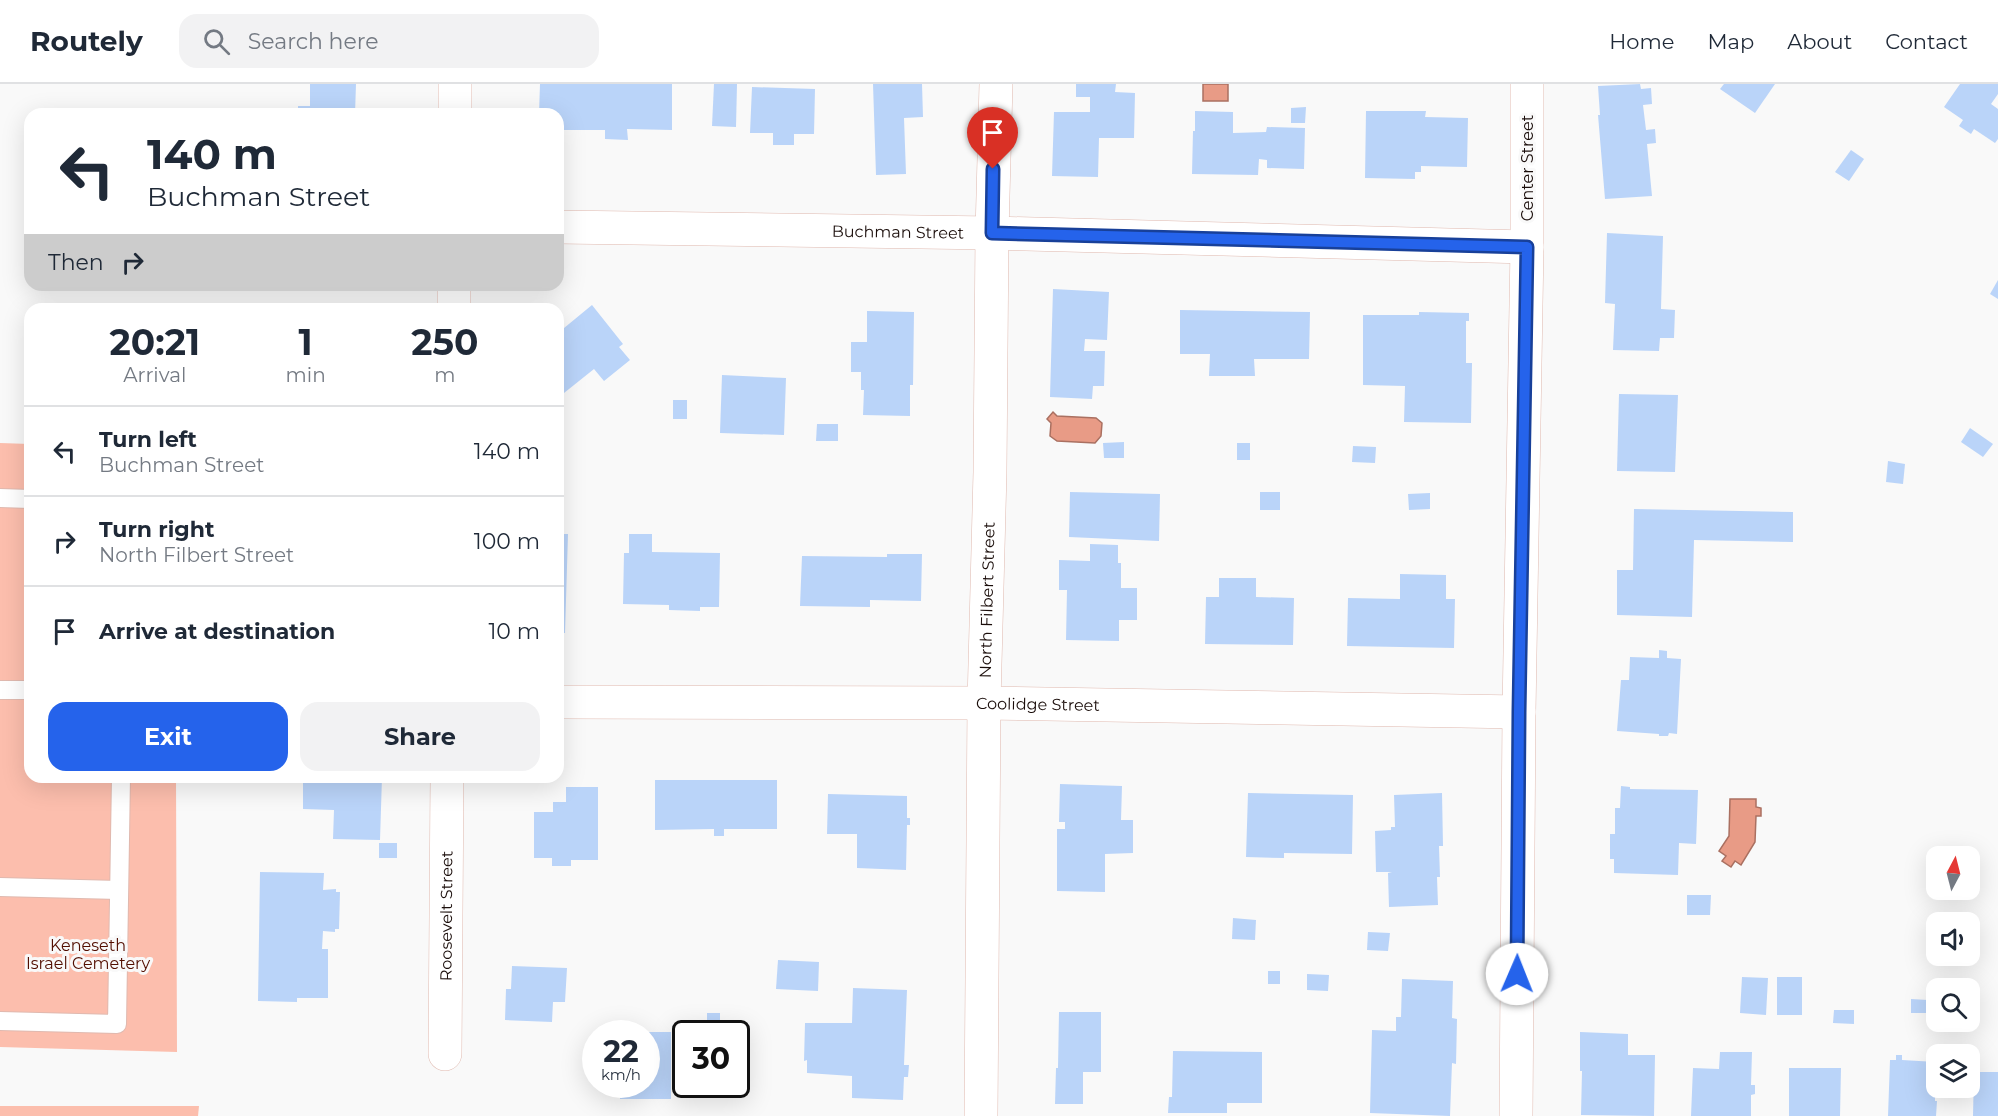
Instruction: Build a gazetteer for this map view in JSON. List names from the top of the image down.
{
  "streets": {
    "street": [
      "Center Street",
      "Buchman Street",
      "North Filbert Street",
      "Coolidge Street",
      "Roosevelt Street"
    ]
  },
  "crossings": [
    ["Center Street", "Buchman Street"],
    ["Center Street", "Coolidge Street"],
    ["Buchman Street", "North Filbert Street"],
    ["North Filbert Street", "Coolidge Street"]
  ],
  "parks": ["Keneseth Israel Cemetery"],
  "north": "top",
  "page": {
    "header": "Routely",
    "search": "Search here",
    "nav": [
      "Home",
      "Map",
      "About",
      "Contact"
    ],
    "turn": ["140 m", "Buchman Street"],
    "then": "Then",
    "eta": [
      "20:21",
      "Arrival",
      "1",
      "min",
      "250",
      "m"
    ],
    "list": [
      {
        "name": "Turn left",
        "note": "Buchman Street",
        "value": "140 m"
      },
      {
        "name": "Turn right",
        "note": "North Filbert Street",
        "value": "100 m"
      },
      {
        "name": "Arrive at destination",
        "value": "10 m"
      }
    ],
    "buttons": ["Exit", "Share"],
    "speed": "22 km/h",
    "limit": "30"
  }
}
